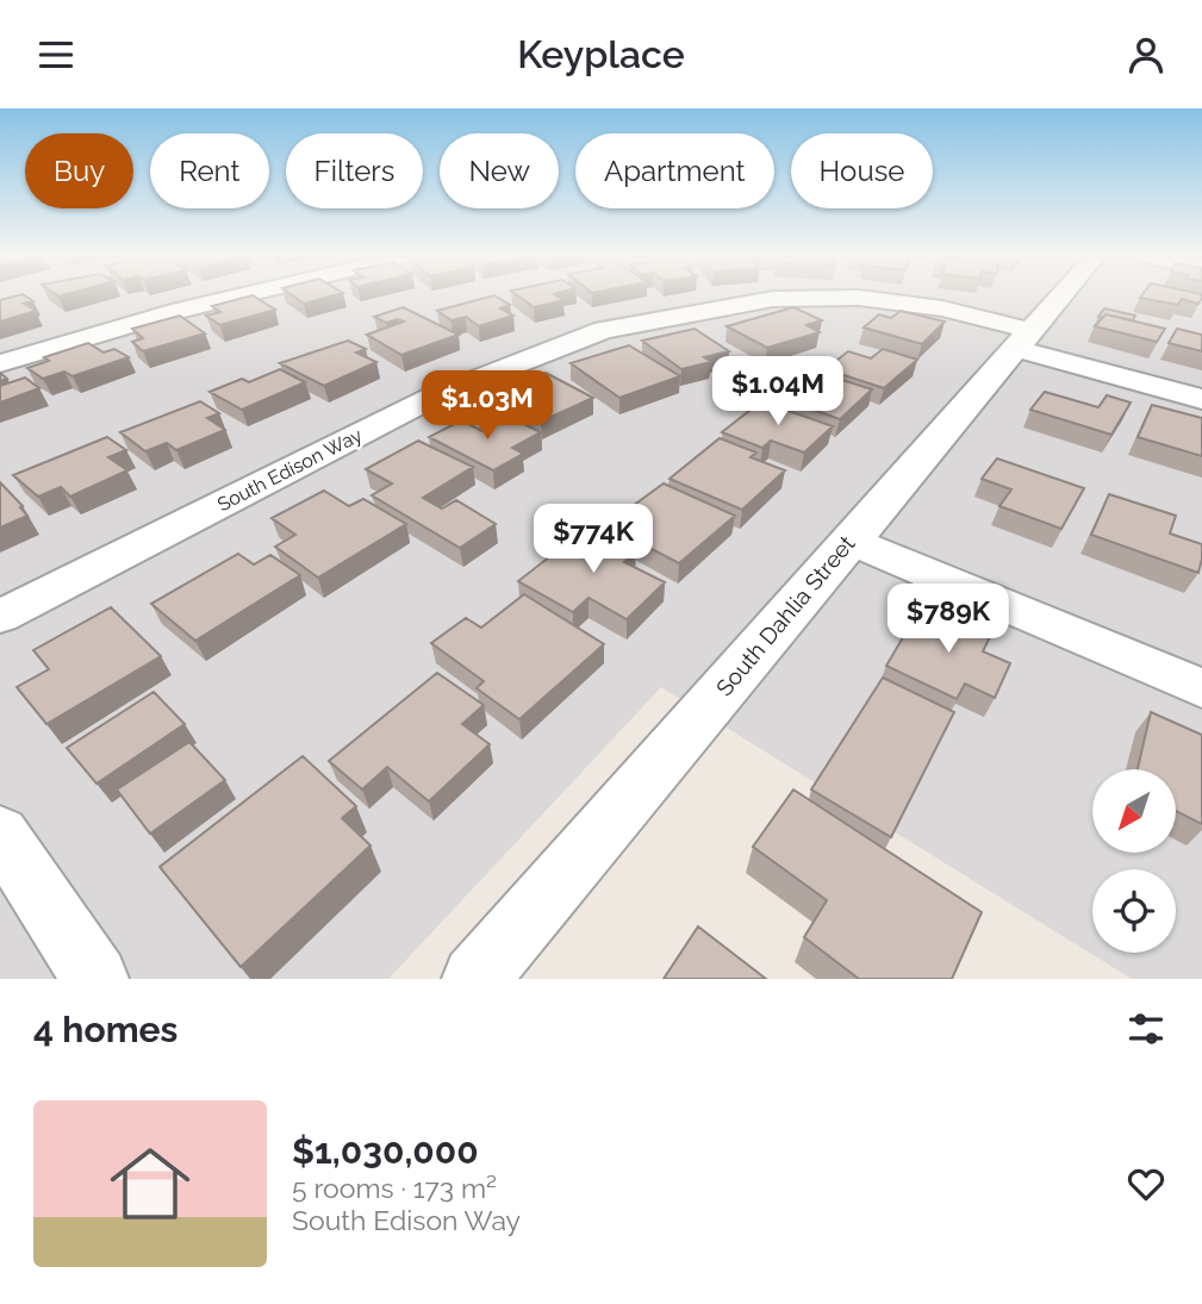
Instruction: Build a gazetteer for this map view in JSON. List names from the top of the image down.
{
  "streets": {
    "street": ["South Edison Way", "South Dahlia Street"]
  },
  "crossings": [
    ["South Edison Way", "South Dahlia Street"]
  ],
  "north": "bottom left",
  "page": {
    "header": "Keyplace",
    "chip": [
      "Buy",
      "Rent",
      "Filters",
      "New",
      "Apartment",
      "House"
    ],
    "price": [
      "$1.04M",
      "$1.03M",
      "$774K",
      "$789K"
    ],
    "heading": "4 homes",
    "list": [
      {
        "name": "$1,030,000",
        "note": "5 rooms · 173 m² · South Edison Way"
      }
    ]
  }
}
